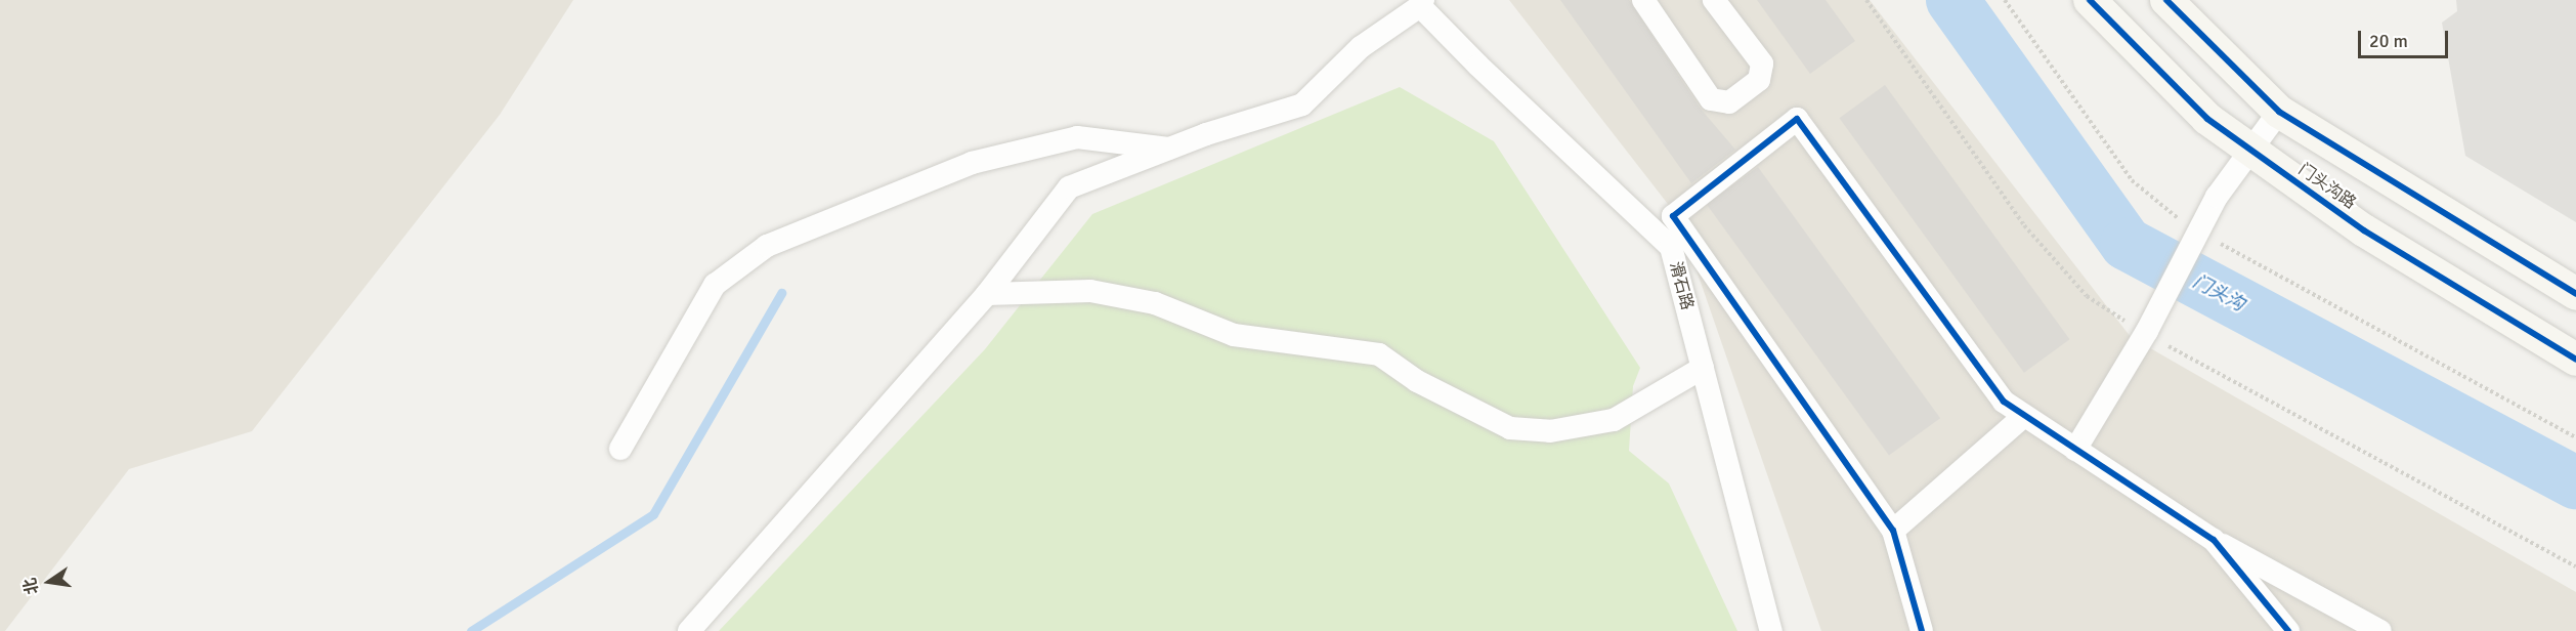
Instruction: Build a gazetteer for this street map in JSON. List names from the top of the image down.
{
  "streets": {
    "main road": ["门头沟路"],
    "street": ["滑石路"]
  },
  "water": ["门头沟"],
  "scale_bar": "20 m",
  "north": "left"
}
